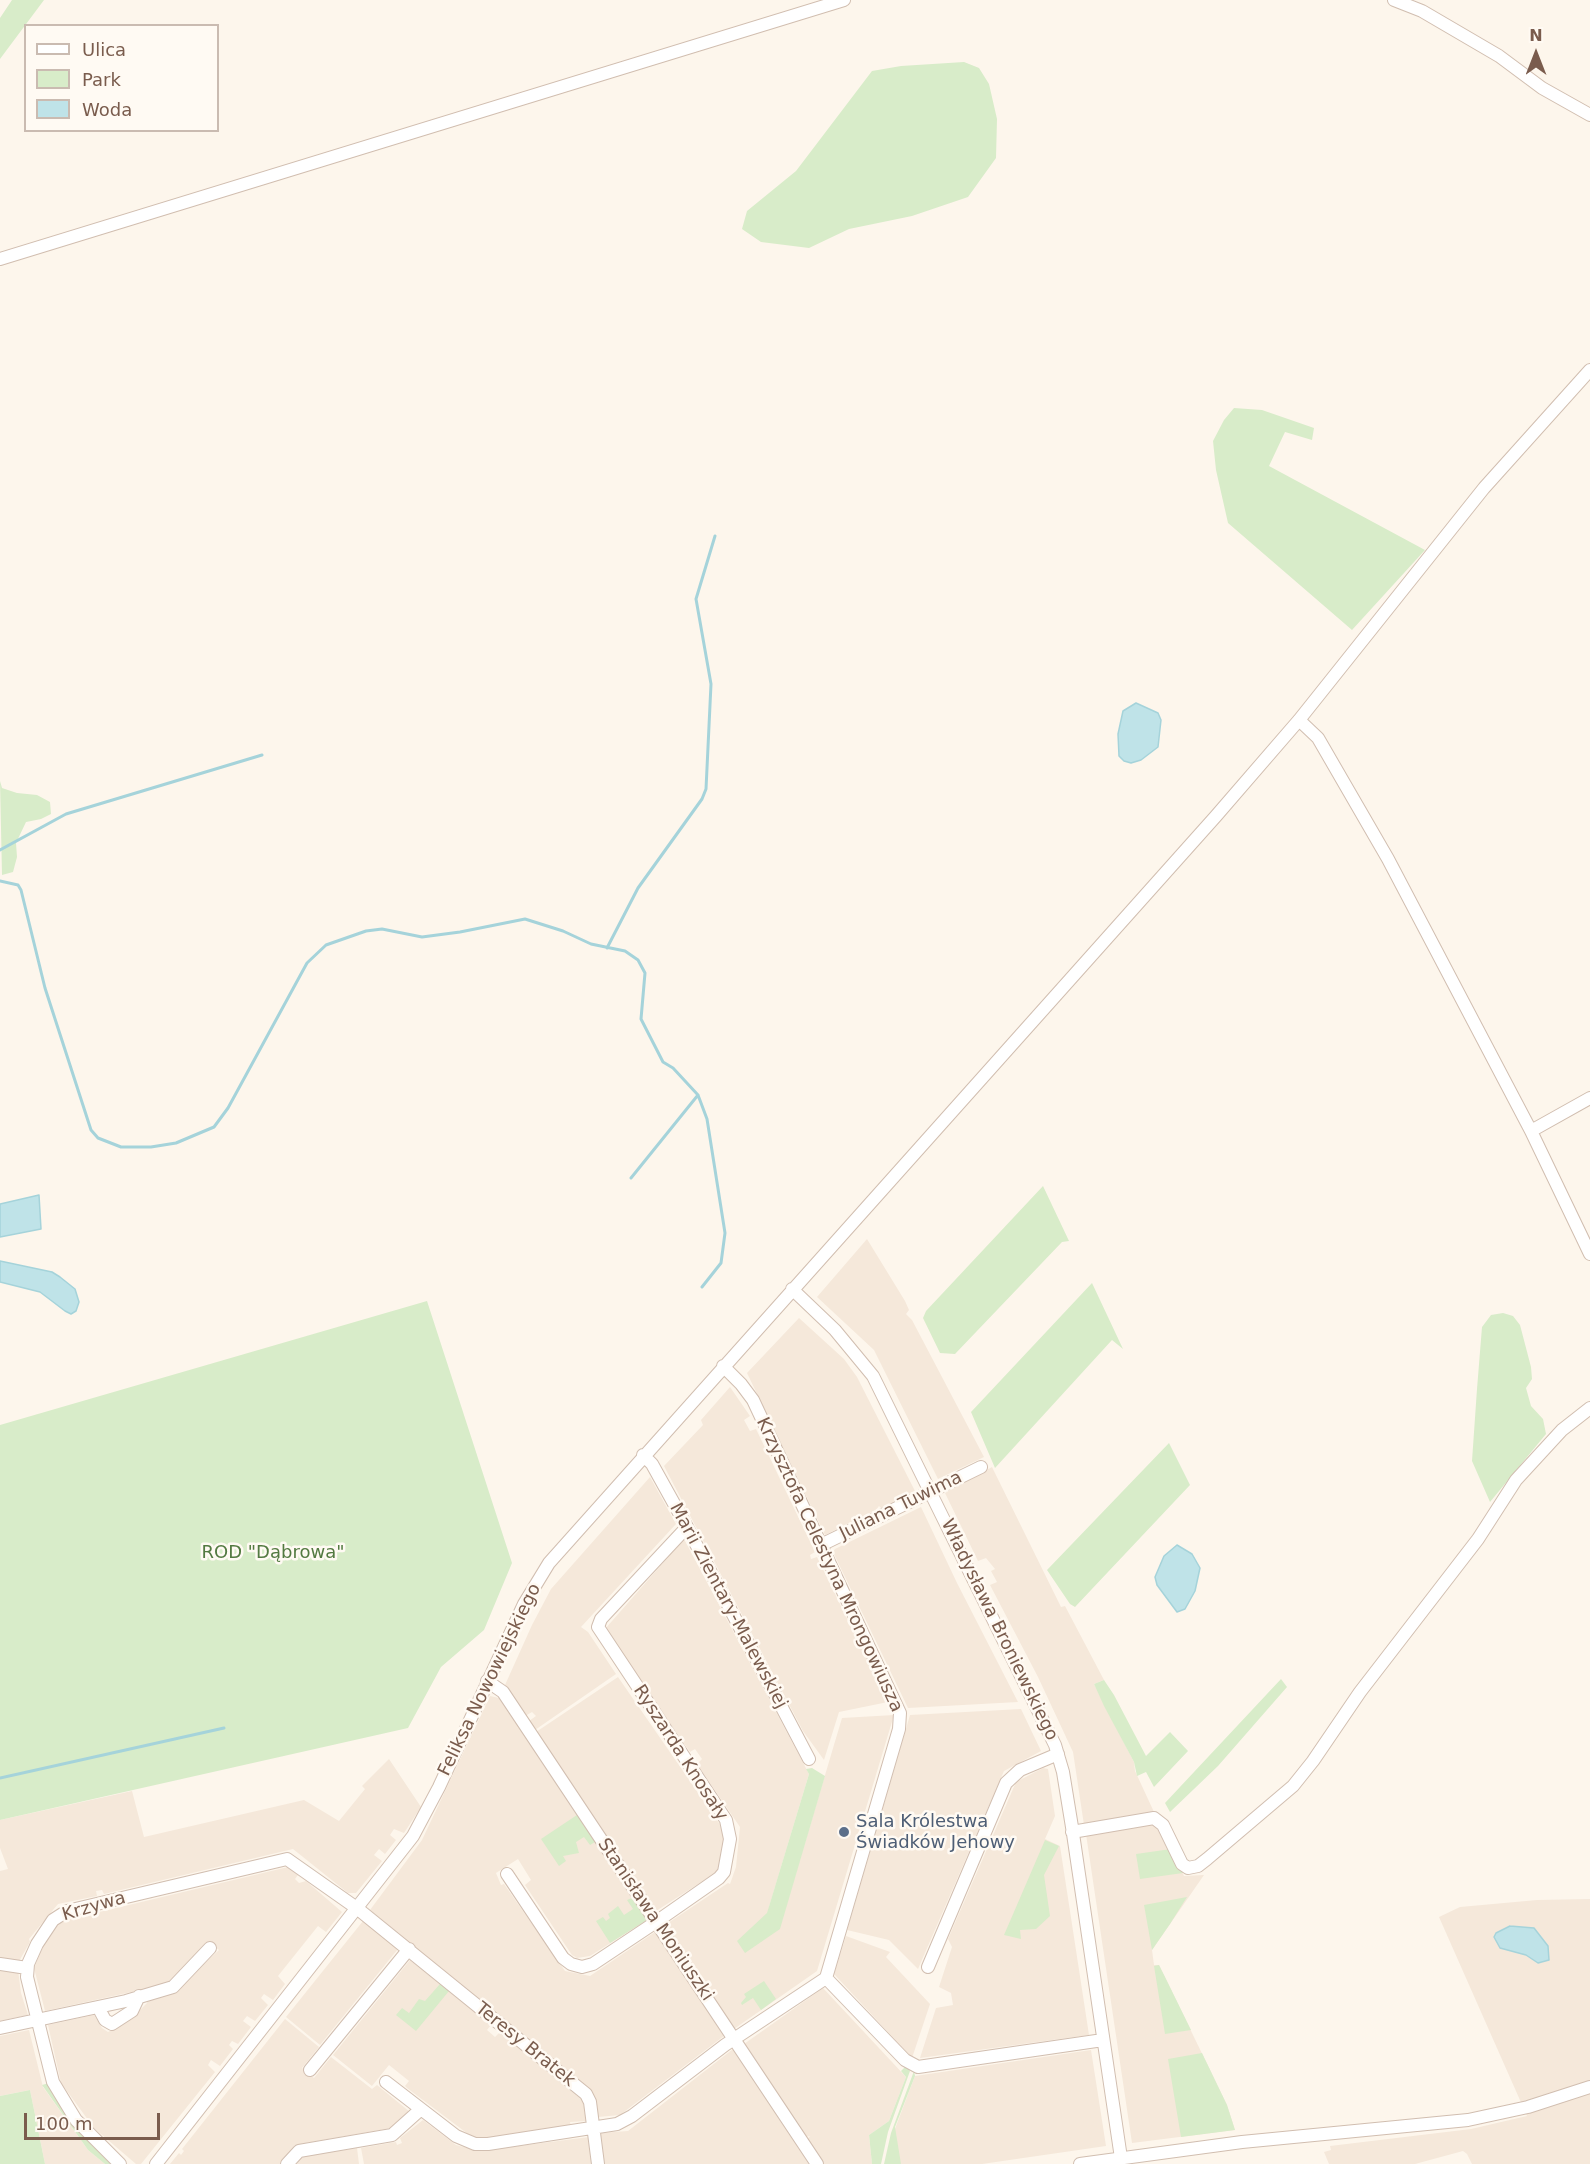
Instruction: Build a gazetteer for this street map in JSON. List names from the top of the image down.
{
  "streets": {
    "street": [
      "Juliana Tuwima",
      "Krzysztofa Celestyna Mrongowiusza",
      "Marii Zientary-Malewskiej",
      "Władysława Broniewskiego",
      "Feliksa Nowowiejskiego",
      "Ryszarda Knosały",
      "Krzywa",
      "Stanisława Moniuszki",
      "Teresy Bratek"
    ]
  },
  "crossings": [
    ["Juliana Tuwima", "Krzysztofa Celestyna Mrongowiusza"],
    ["Juliana Tuwima", "Władysława Broniewskiego"],
    ["Krzysztofa Celestyna Mrongowiusza", "Feliksa Nowowiejskiego"],
    ["Marii Zientary-Malewskiej", "Feliksa Nowowiejskiego"],
    ["Marii Zientary-Malewskiej", "Ryszarda Knosały"],
    ["Władysława Broniewskiego", "Feliksa Nowowiejskiego"],
    ["Feliksa Nowowiejskiego", "Krzywa"],
    ["Feliksa Nowowiejskiego", "Stanisława Moniuszki"],
    ["Feliksa Nowowiejskiego", "Teresy Bratek"],
    ["Ryszarda Knosały", "Stanisława Moniuszki"],
    ["Krzywa", "Teresy Bratek"]
  ],
  "parks": ["ROD \"Dąbrowa\""],
  "places": ["Sala Królestwa Świadków Jehowy"],
  "legend": ["Ulica", "Park", "Woda"],
  "scale_bar": "100 m",
  "north": "top"
}
